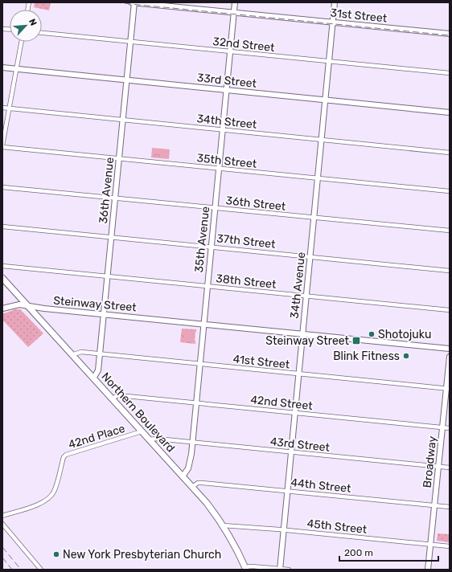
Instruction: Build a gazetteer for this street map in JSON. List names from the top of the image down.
{
  "streets": {
    "main road": ["Northern Boulevard"],
    "street": [
      "31st Street",
      "32nd Street",
      "33rd Street",
      "34th Street",
      "35th Street",
      "36th Avenue",
      "36th Street",
      "35th Avenue",
      "37th Street",
      "38th Street",
      "34th Avenue",
      "Steinway Street",
      "41st Street",
      "42nd Street",
      "42nd Place",
      "43rd Street",
      "Broadway",
      "44th Street",
      "45th Street"
    ]
  },
  "crossings": [
    ["31st Street", "36th Avenue"],
    ["31st Street", "35th Avenue"],
    ["31st Street", "34th Avenue"],
    ["32nd Street", "36th Avenue"],
    ["32nd Street", "35th Avenue"],
    ["32nd Street", "34th Avenue"],
    ["33rd Street", "36th Avenue"],
    ["33rd Street", "35th Avenue"],
    ["33rd Street", "34th Avenue"],
    ["34th Street", "36th Avenue"],
    ["34th Street", "35th Avenue"],
    ["34th Street", "34th Avenue"],
    ["35th Street", "36th Avenue"],
    ["35th Street", "35th Avenue"],
    ["35th Street", "34th Avenue"],
    ["36th Avenue", "36th Street"],
    ["36th Avenue", "37th Street"],
    ["36th Avenue", "38th Street"],
    ["36th Avenue", "Steinway Street"],
    ["36th Avenue", "41st Street"],
    ["36th Avenue", "Northern Boulevard"],
    ["36th Street", "35th Avenue"],
    ["36th Street", "34th Avenue"],
    ["35th Avenue", "37th Street"],
    ["35th Avenue", "38th Street"],
    ["35th Avenue", "Steinway Street"],
    ["35th Avenue", "41st Street"],
    ["35th Avenue", "42nd Street"],
    ["35th Avenue", "Northern Boulevard"],
    ["35th Avenue", "43rd Street"],
    ["37th Street", "34th Avenue"],
    ["38th Street", "34th Avenue"],
    ["34th Avenue", "Steinway Street"],
    ["34th Avenue", "41st Street"],
    ["34th Avenue", "42nd Street"],
    ["34th Avenue", "43rd Street"],
    ["34th Avenue", "44th Street"],
    ["34th Avenue", "45th Street"],
    ["Steinway Street", "Northern Boulevard"],
    ["41st Street", "Northern Boulevard"],
    ["41st Street", "Broadway"],
    ["42nd Street", "Northern Boulevard"],
    ["42nd Street", "Broadway"],
    ["Northern Boulevard", "42nd Place"],
    ["Northern Boulevard", "43rd Street"],
    ["Northern Boulevard", "44th Street"],
    ["Northern Boulevard", "45th Street"],
    ["43rd Street", "Broadway"],
    ["Broadway", "44th Street"],
    ["Broadway", "45th Street"]
  ],
  "places": {
    "other": ["Shotojuku", "Blink Fitness", "New York Presbyterian Church"],
    "transit": ["Steinway Street"]
  },
  "scale_bar": "200 m",
  "north": "top right"
}
